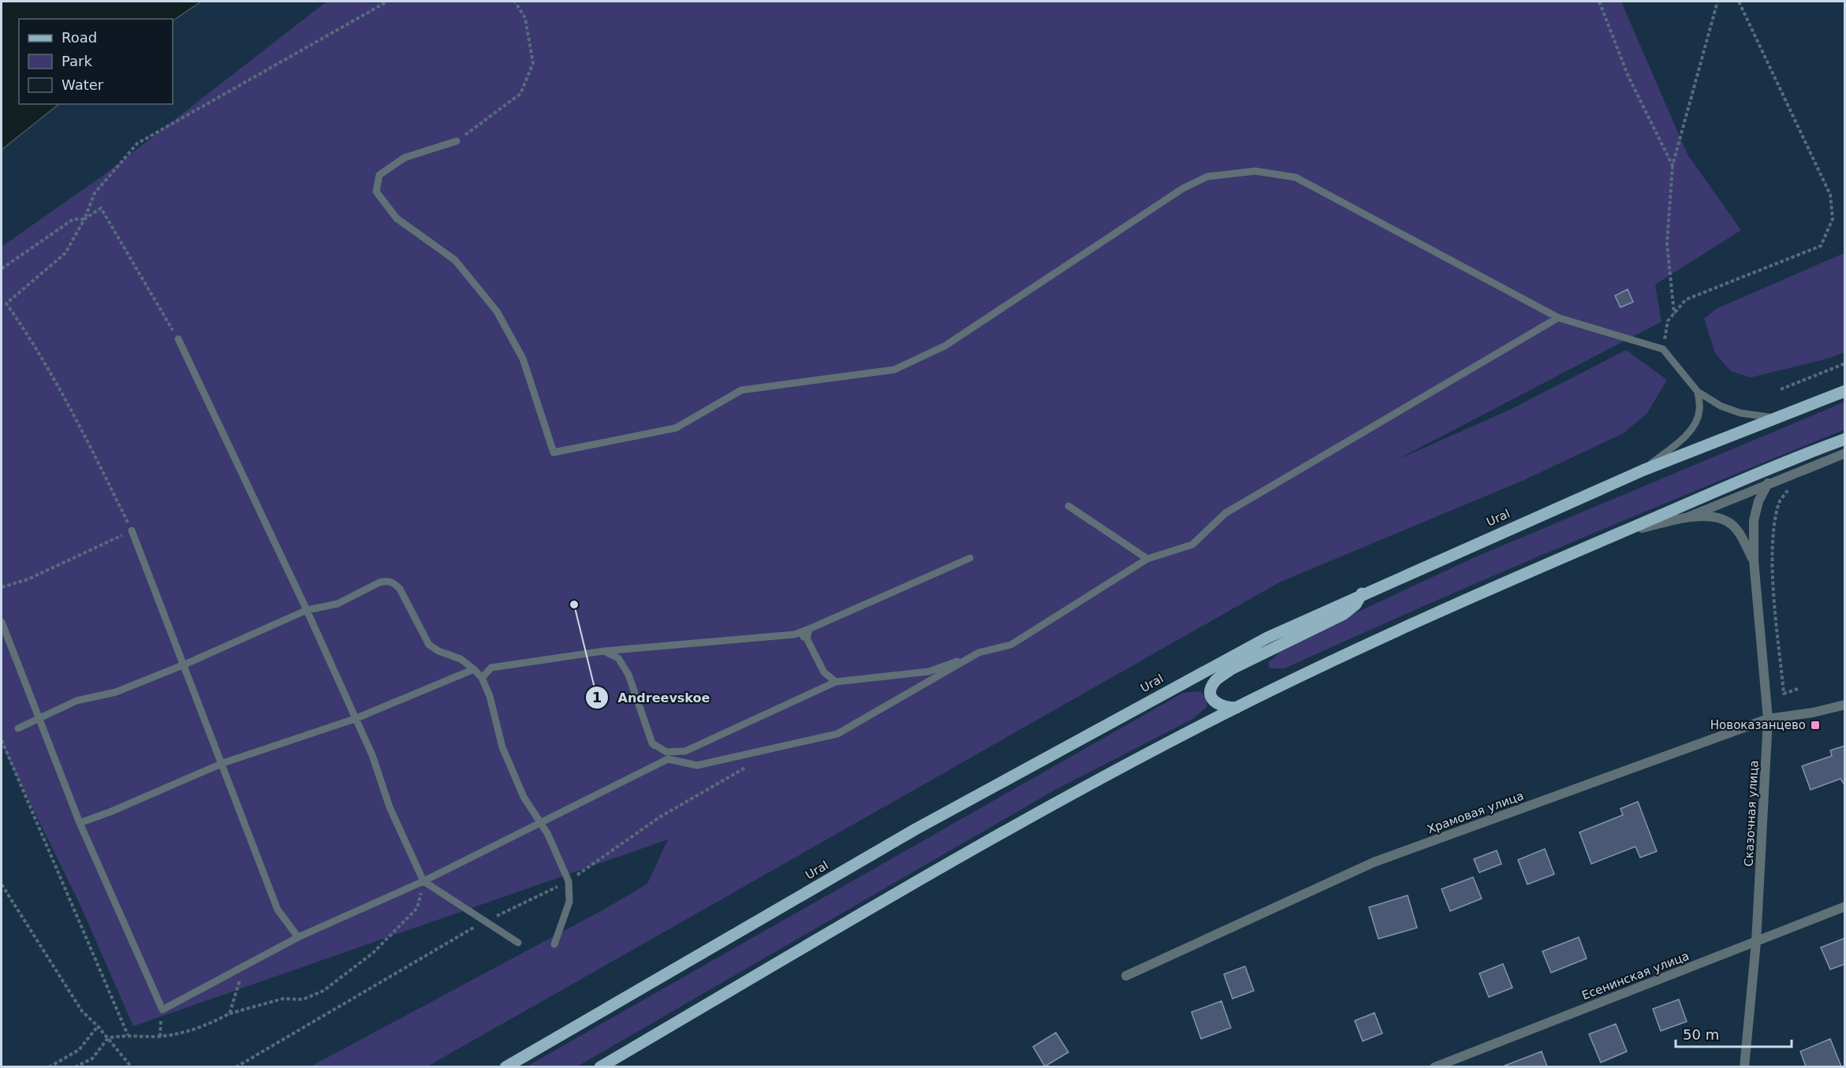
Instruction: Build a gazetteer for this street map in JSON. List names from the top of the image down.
{
  "streets": {
    "main road": ["Ural"],
    "street": ["Храмовая улица", "Сказочная улица", "Есенинская улица"]
  },
  "crossings": [
    ["Храмовая улица", "Сказочная улица"],
    ["Сказочная улица", "Есенинская улица"]
  ],
  "places": {
    "other": ["Andreevskoe"],
    "transit": ["Новоказанцево"]
  },
  "legend": ["Road", "Park", "Water"],
  "scale_bar": "50 m"
}
